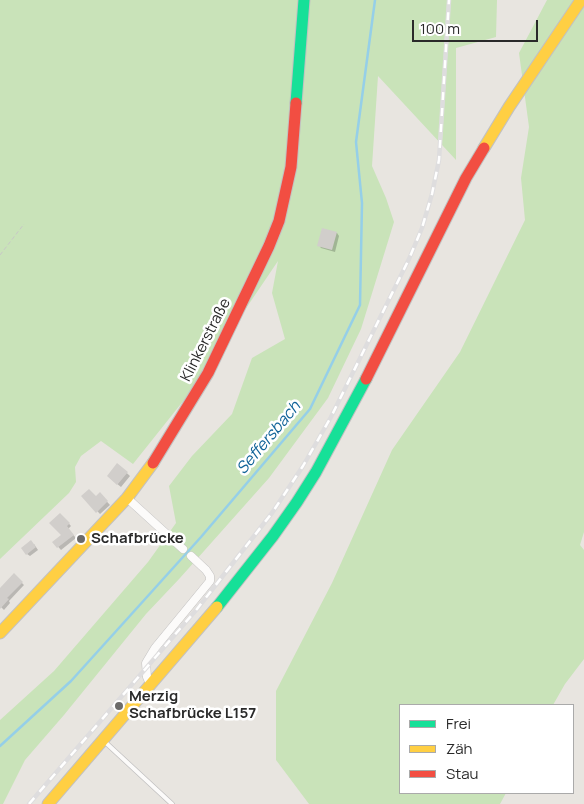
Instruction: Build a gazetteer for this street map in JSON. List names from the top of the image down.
{
  "streets": {
    "main road": ["Klinkerstraße"]
  },
  "water": ["Seffersbach"],
  "places": ["Schafbrücke", "Merzig Schafbrücke L157"],
  "legend": ["Frei", "Zäh", "Stau"],
  "scale_bar": "100 m"
}
